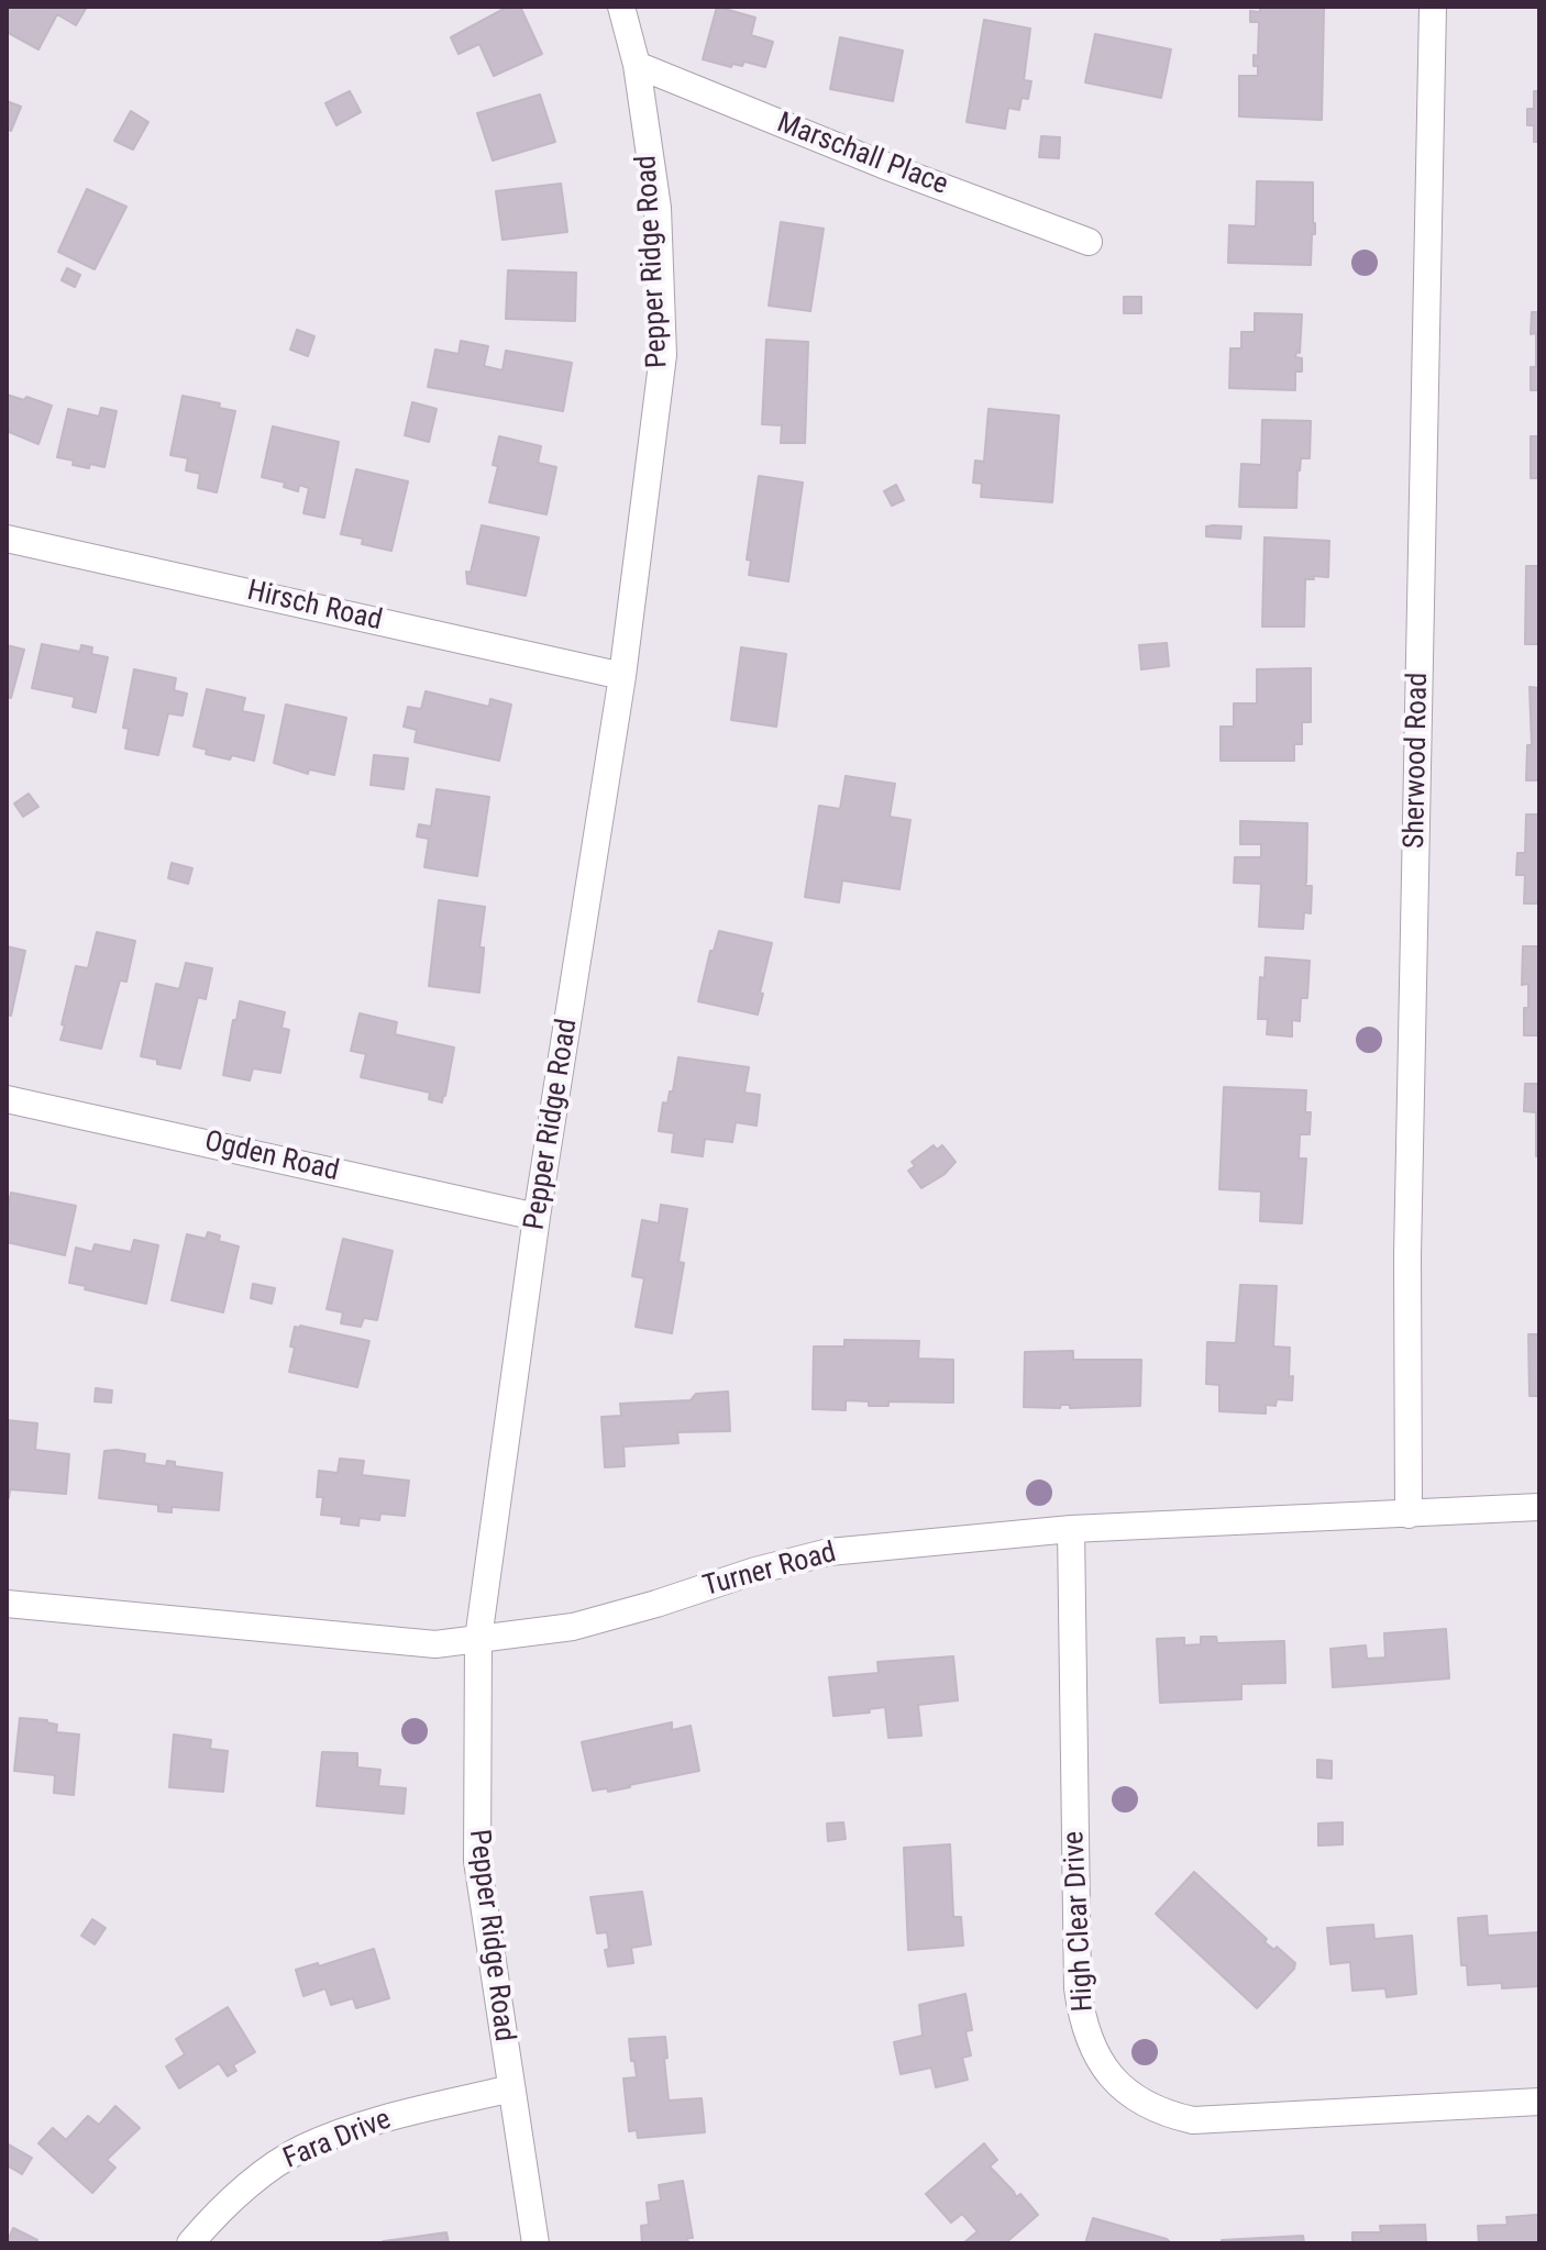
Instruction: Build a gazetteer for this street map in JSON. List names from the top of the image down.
{
  "streets": {
    "street": [
      "Marschall Place",
      "Pepper Ridge Road",
      "Hirsch Road",
      "Sherwood Road",
      "Ogden Road",
      "Turner Road",
      "High Clear Drive",
      "Fara Drive"
    ]
  },
  "crossings": [
    ["Marschall Place", "Pepper Ridge Road"],
    ["Pepper Ridge Road", "Hirsch Road"],
    ["Pepper Ridge Road", "Ogden Road"],
    ["Pepper Ridge Road", "Turner Road"],
    ["Pepper Ridge Road", "Fara Drive"],
    ["Sherwood Road", "Turner Road"],
    ["Turner Road", "High Clear Drive"]
  ]
}
